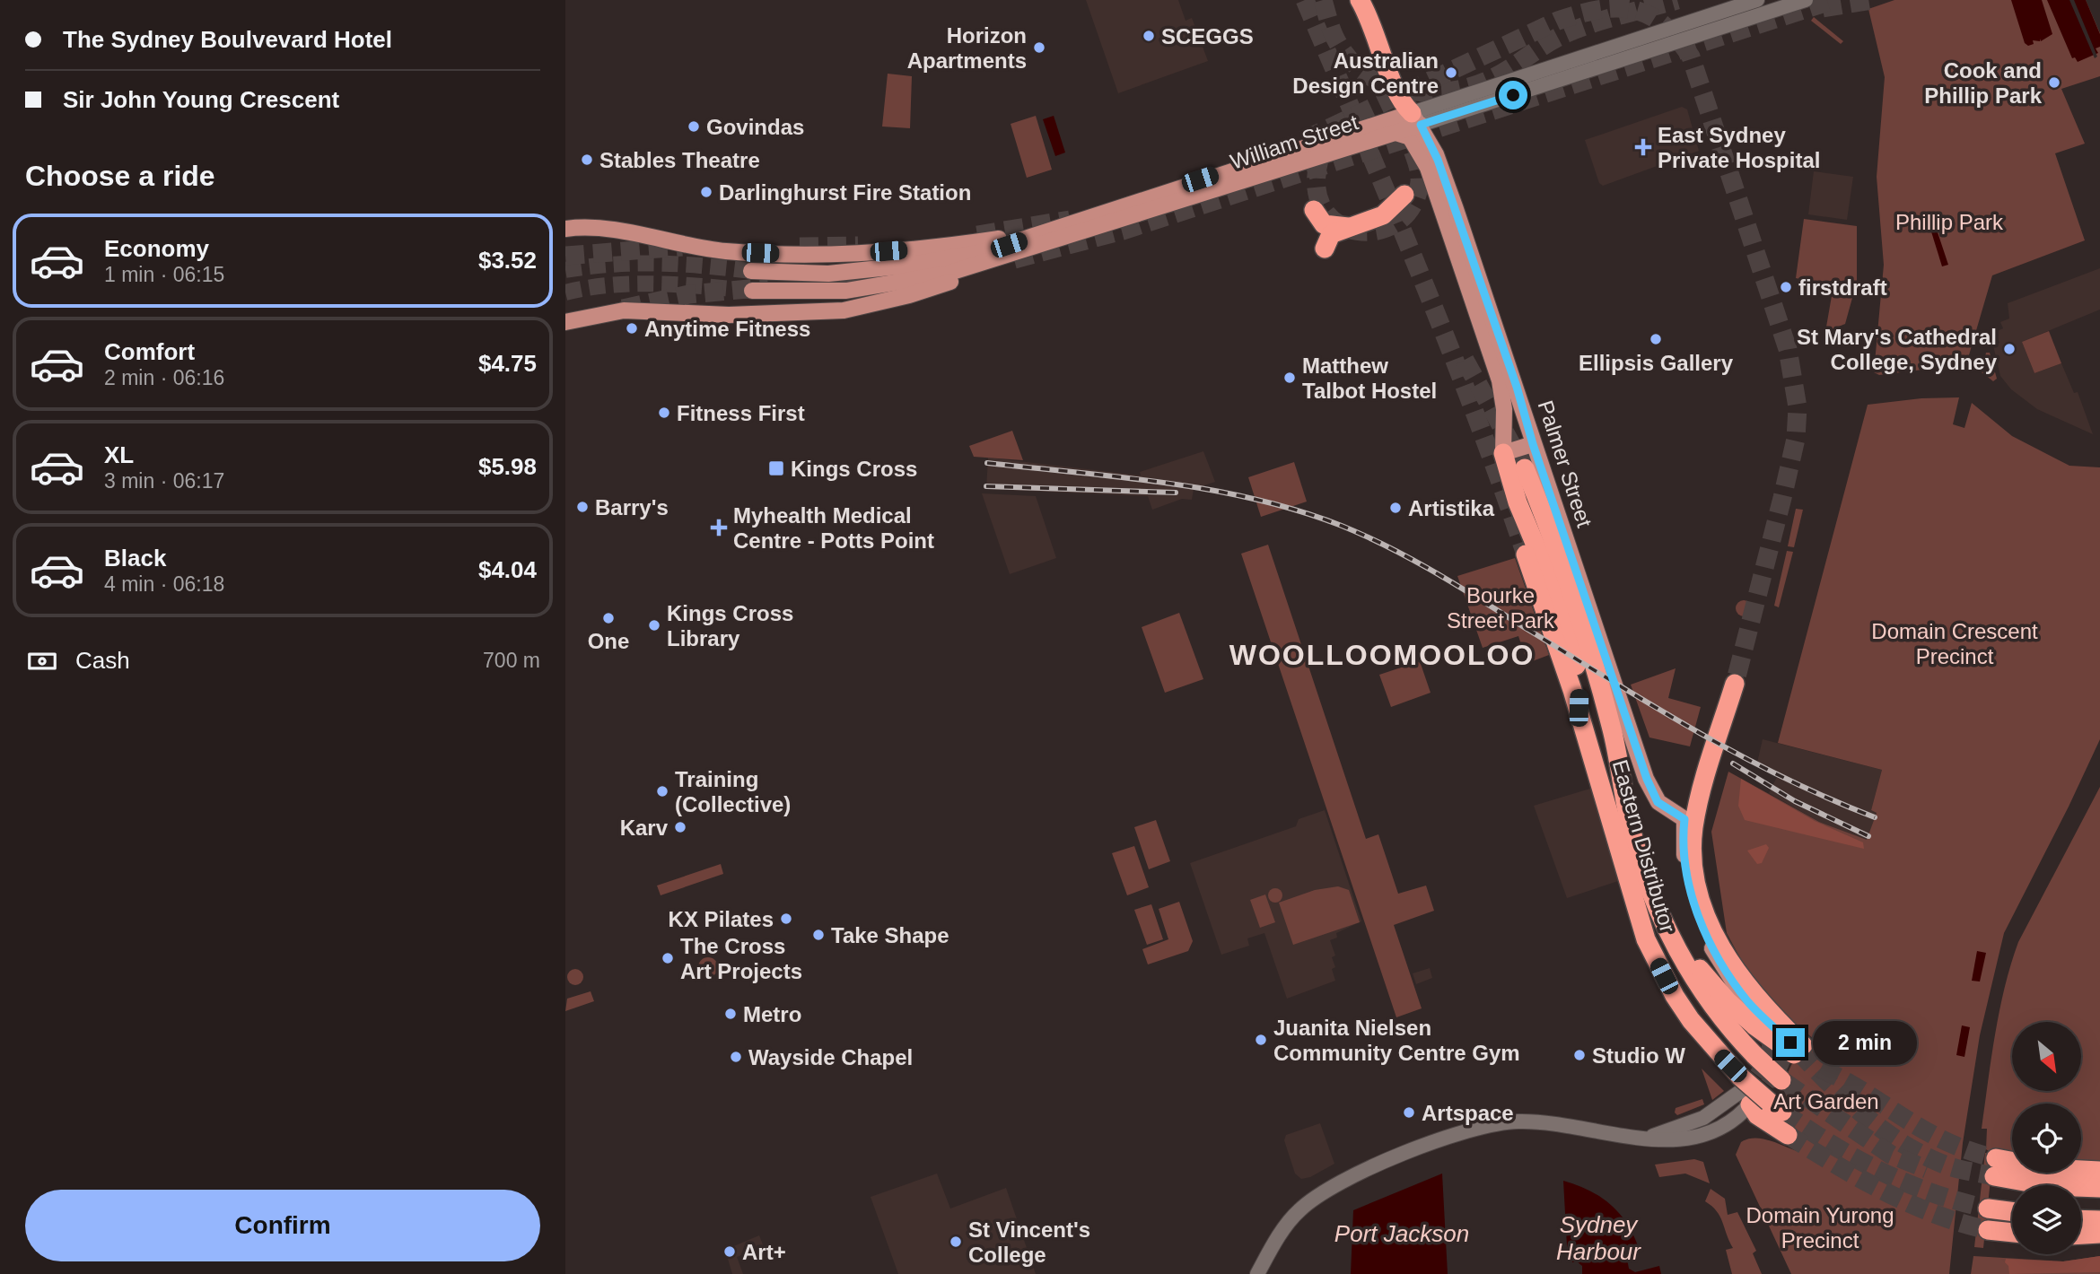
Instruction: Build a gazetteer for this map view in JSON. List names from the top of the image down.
{
  "streets": {
    "highway": ["Eastern Distributor"],
    "main road": ["William Street", "Palmer Street"]
  },
  "crossings": [
    ["William Street", "Palmer Street"]
  ],
  "districts": ["WOOLLOOMOOLOO"],
  "water": ["Sydney Harbour", "Port Jackson"],
  "parks": [
    "Phillip Park",
    "Bourke Street Park",
    "Domain Crescent Precinct",
    "Art Garden",
    "Domain Yurong Precinct"
  ],
  "places": {
    "other": [
      "SCEGGS",
      "Horizon Apartments",
      "Australian Design Centre",
      "Cook and Phillip Park",
      "Govindas",
      "Stables Theatre",
      "Darlinghurst Fire Station",
      "firstdraft",
      "Anytime Fitness",
      "Ellipsis Gallery",
      "St Mary's Cathedral College, Sydney",
      "Matthew Talbot Hostel",
      "Fitness First",
      "Barry's",
      "Artistika",
      "One",
      "Kings Cross Library",
      "Training (Collective)",
      "Karv",
      "KX Pilates",
      "Take Shape",
      "The Cross Art Projects",
      "Metro",
      "Juanita Nielsen Community Centre Gym",
      "Studio W",
      "Wayside Chapel",
      "Artspace",
      "St Vincent's College",
      "Art+"
    ],
    "health": ["East Sydney Private Hospital", "Myhealth Medical Centre - Potts Point"],
    "transit": ["Kings Cross"]
  },
  "north": "bottom right",
  "page": {
    "banner": ["The Sydney Boulvevard Hotel", "Sir John Young Crescent"],
    "heading": "Choose a ride",
    "list": [
      {
        "name": "Economy",
        "note": "1 min · 06:15",
        "value": "$3.52"
      },
      {
        "name": "Comfort",
        "note": "2 min · 06:16",
        "value": "$4.75"
      },
      {
        "name": "XL",
        "note": "3 min · 06:17",
        "value": "$5.98"
      },
      {
        "name": "Black",
        "note": "4 min · 06:18",
        "value": "$4.04"
      }
    ],
    "pay": ["Cash", "700 m"],
    "bubble": "2 min",
    "buttons": "Confirm"
  }
}
